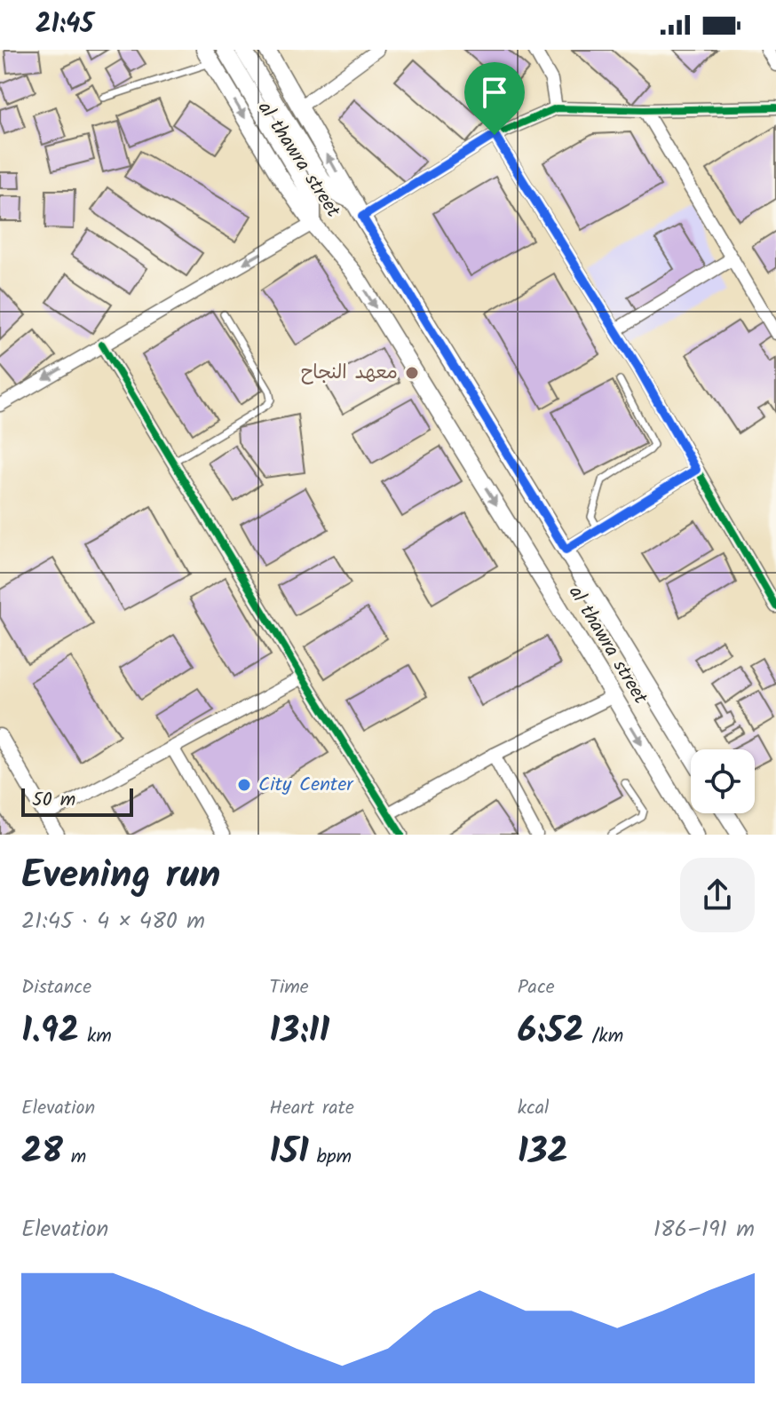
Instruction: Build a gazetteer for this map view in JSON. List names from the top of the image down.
{
  "streets": {
    "main road": ["al thawra street"]
  },
  "places": ["معهد النجاح", "City Center"],
  "scale_bar": "50 m",
  "page": {
    "status": "21:45",
    "scale": "50 m",
    "heading": ["Evening run", "21:45 · 4 × 480 m"],
    "stats": [
      ["Distance", "1.92 km"],
      ["Time", "13:11"],
      ["Pace", "6:52 /km"],
      ["Elevation", "28 m"],
      ["Heart rate", "151 bpm"],
      ["kcal", "132"]
    ],
    "chart": ["Elevation", "186–191 m"]
  }
}
